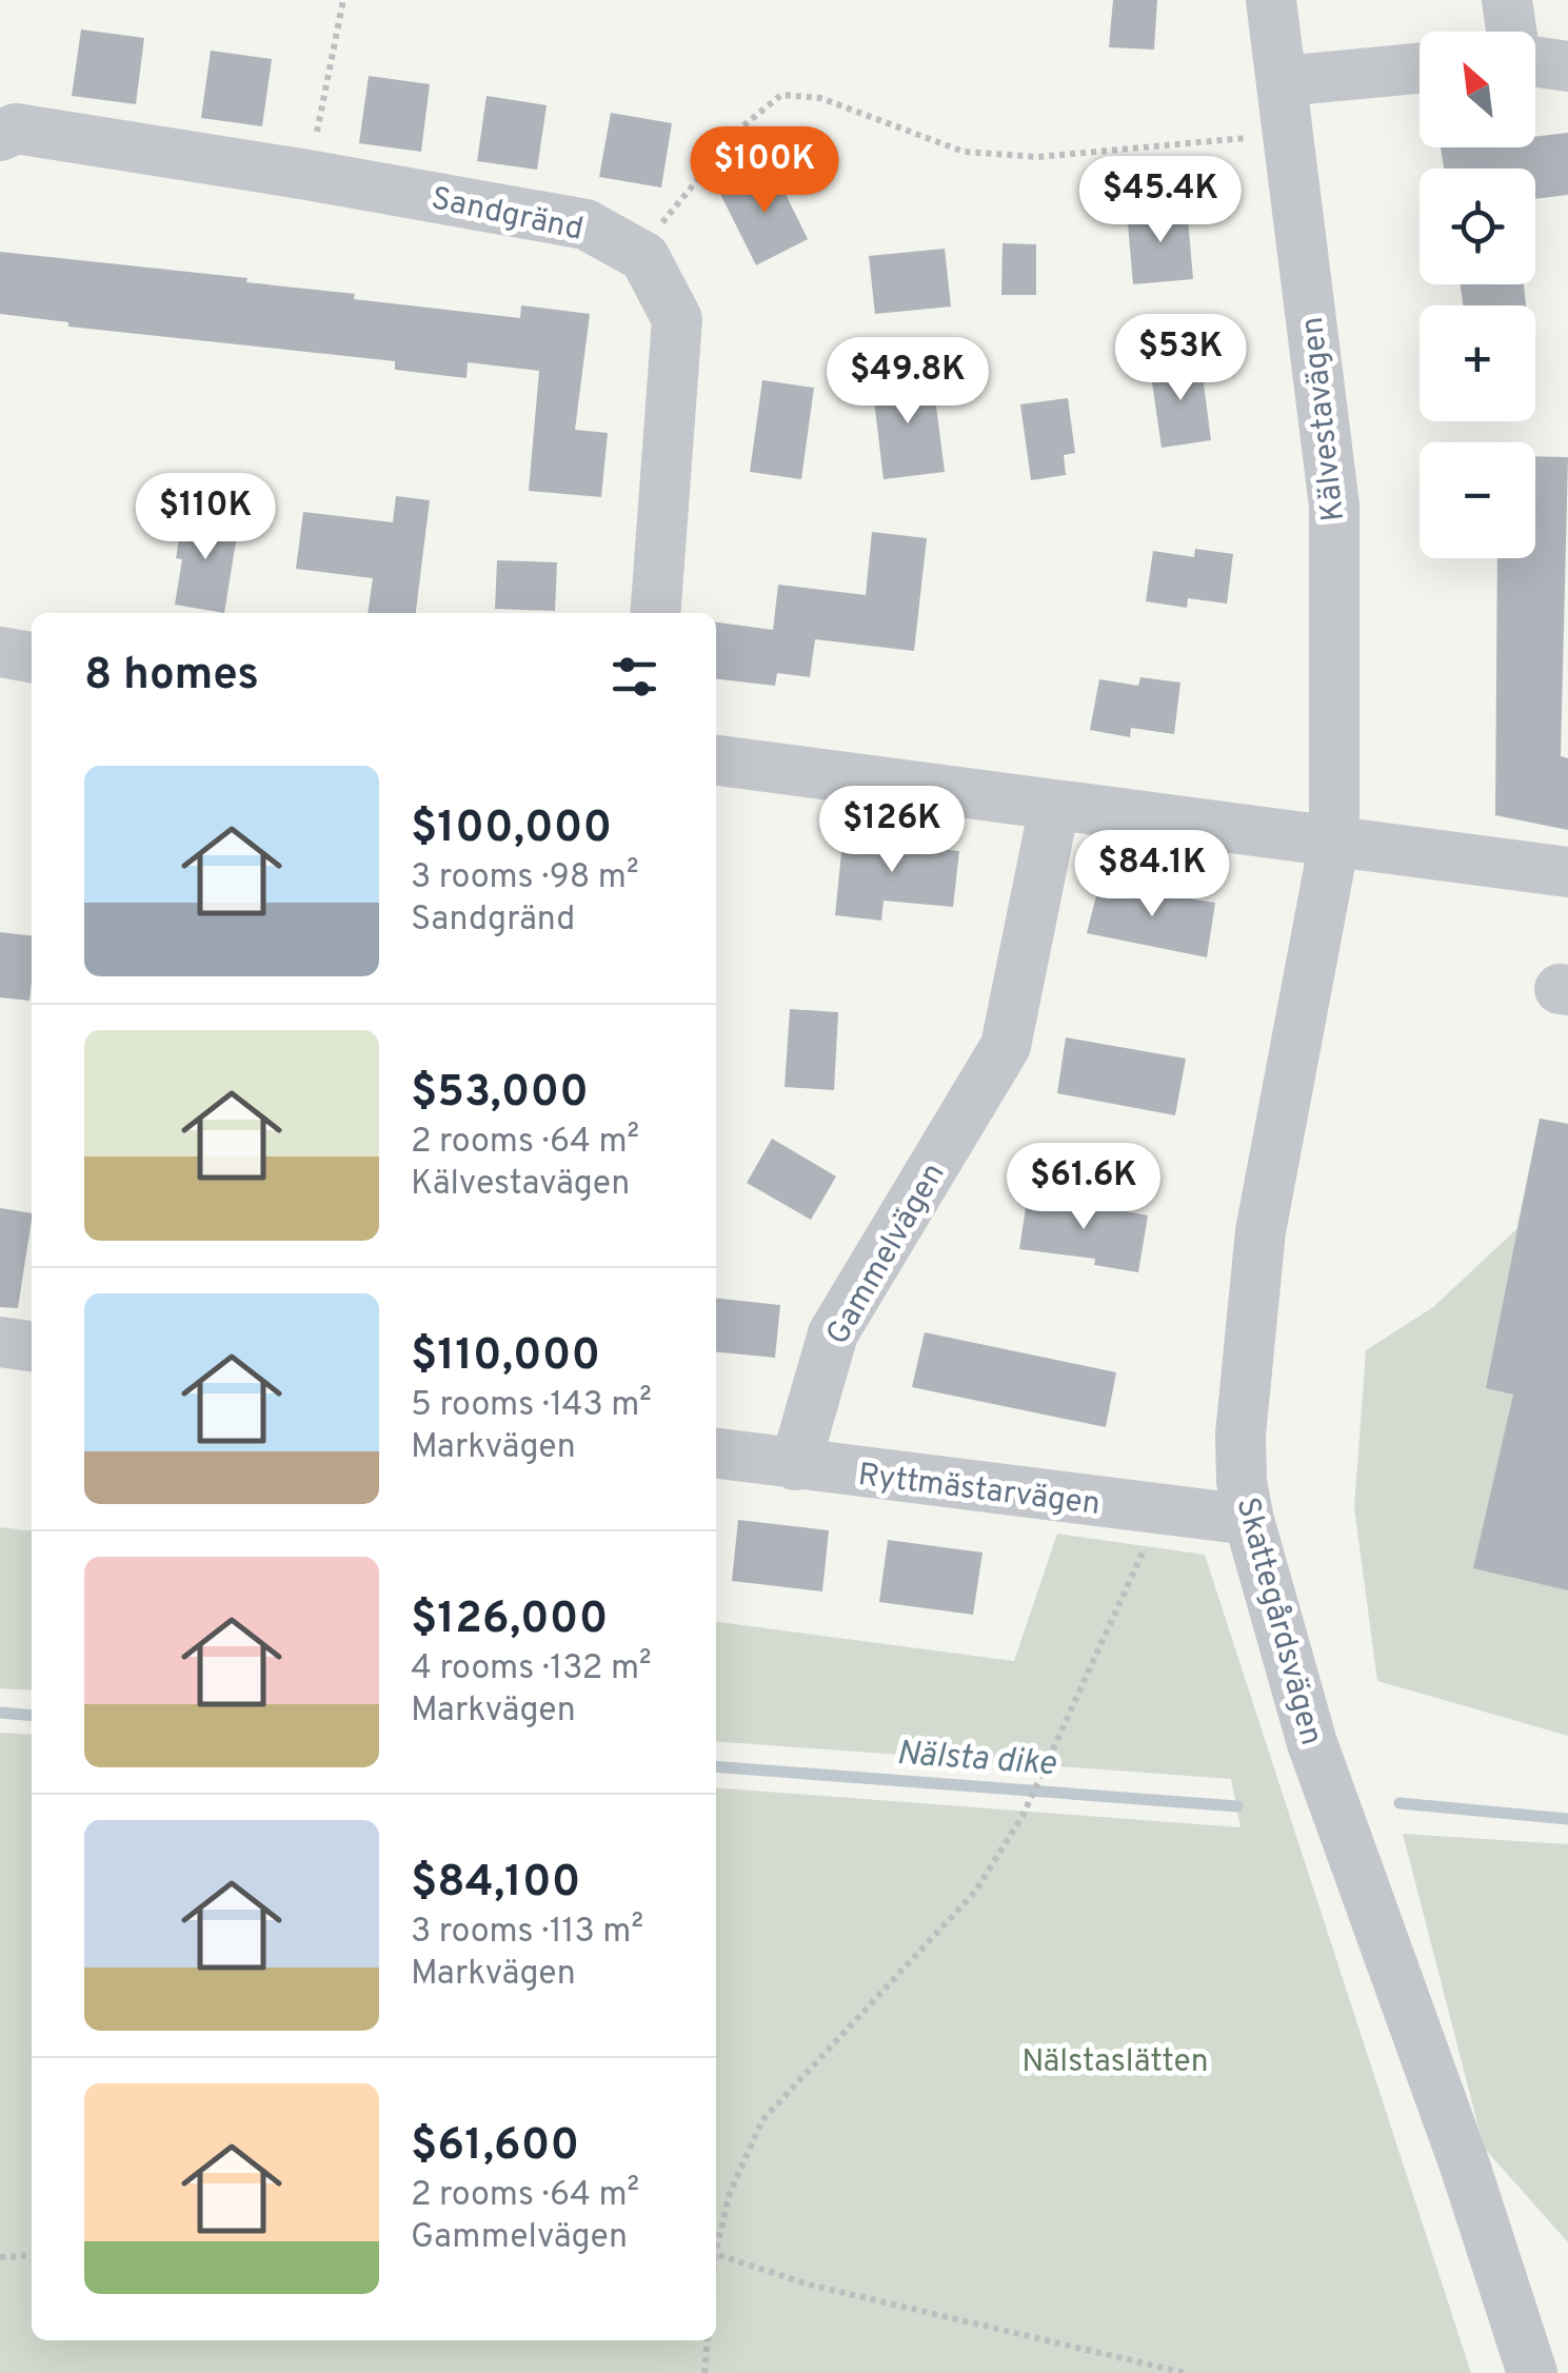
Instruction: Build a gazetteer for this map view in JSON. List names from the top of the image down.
{
  "streets": {
    "street": [
      "Sandgränd",
      "Kälvestavägen",
      "Gammelvägen",
      "Ryttmästarvägen",
      "Skattegårdsvägen"
    ]
  },
  "crossings": [
    ["Kälvestavägen", "Skattegårdsvägen"],
    ["Gammelvägen", "Ryttmästarvägen"],
    ["Ryttmästarvägen", "Skattegårdsvägen"]
  ],
  "water": ["Nälsta dike"],
  "parks": ["Nälstaslätten"],
  "north": "top left",
  "page": {
    "map_buttons": ["+", "−"],
    "price": [
      "$100K",
      "$45.4K",
      "$53K",
      "$49.8K",
      "$110K",
      "$126K",
      "$84.1K",
      "$61.6K"
    ],
    "heading": "8 homes",
    "list": [
      {
        "name": "$100,000",
        "note": "3 rooms · 98 m² · Sandgränd"
      },
      {
        "name": "$53,000",
        "note": "2 rooms · 64 m² · Kälvestavägen"
      },
      {
        "name": "$110,000",
        "note": "5 rooms · 143 m² · Markvägen"
      },
      {
        "name": "$126,000",
        "note": "4 rooms · 132 m² · Markvägen"
      },
      {
        "name": "$84,100",
        "note": "3 rooms · 113 m² · Markvägen"
      },
      {
        "name": "$61,600",
        "note": "2 rooms · 64 m² · Gammelvägen"
      }
    ]
  }
}
